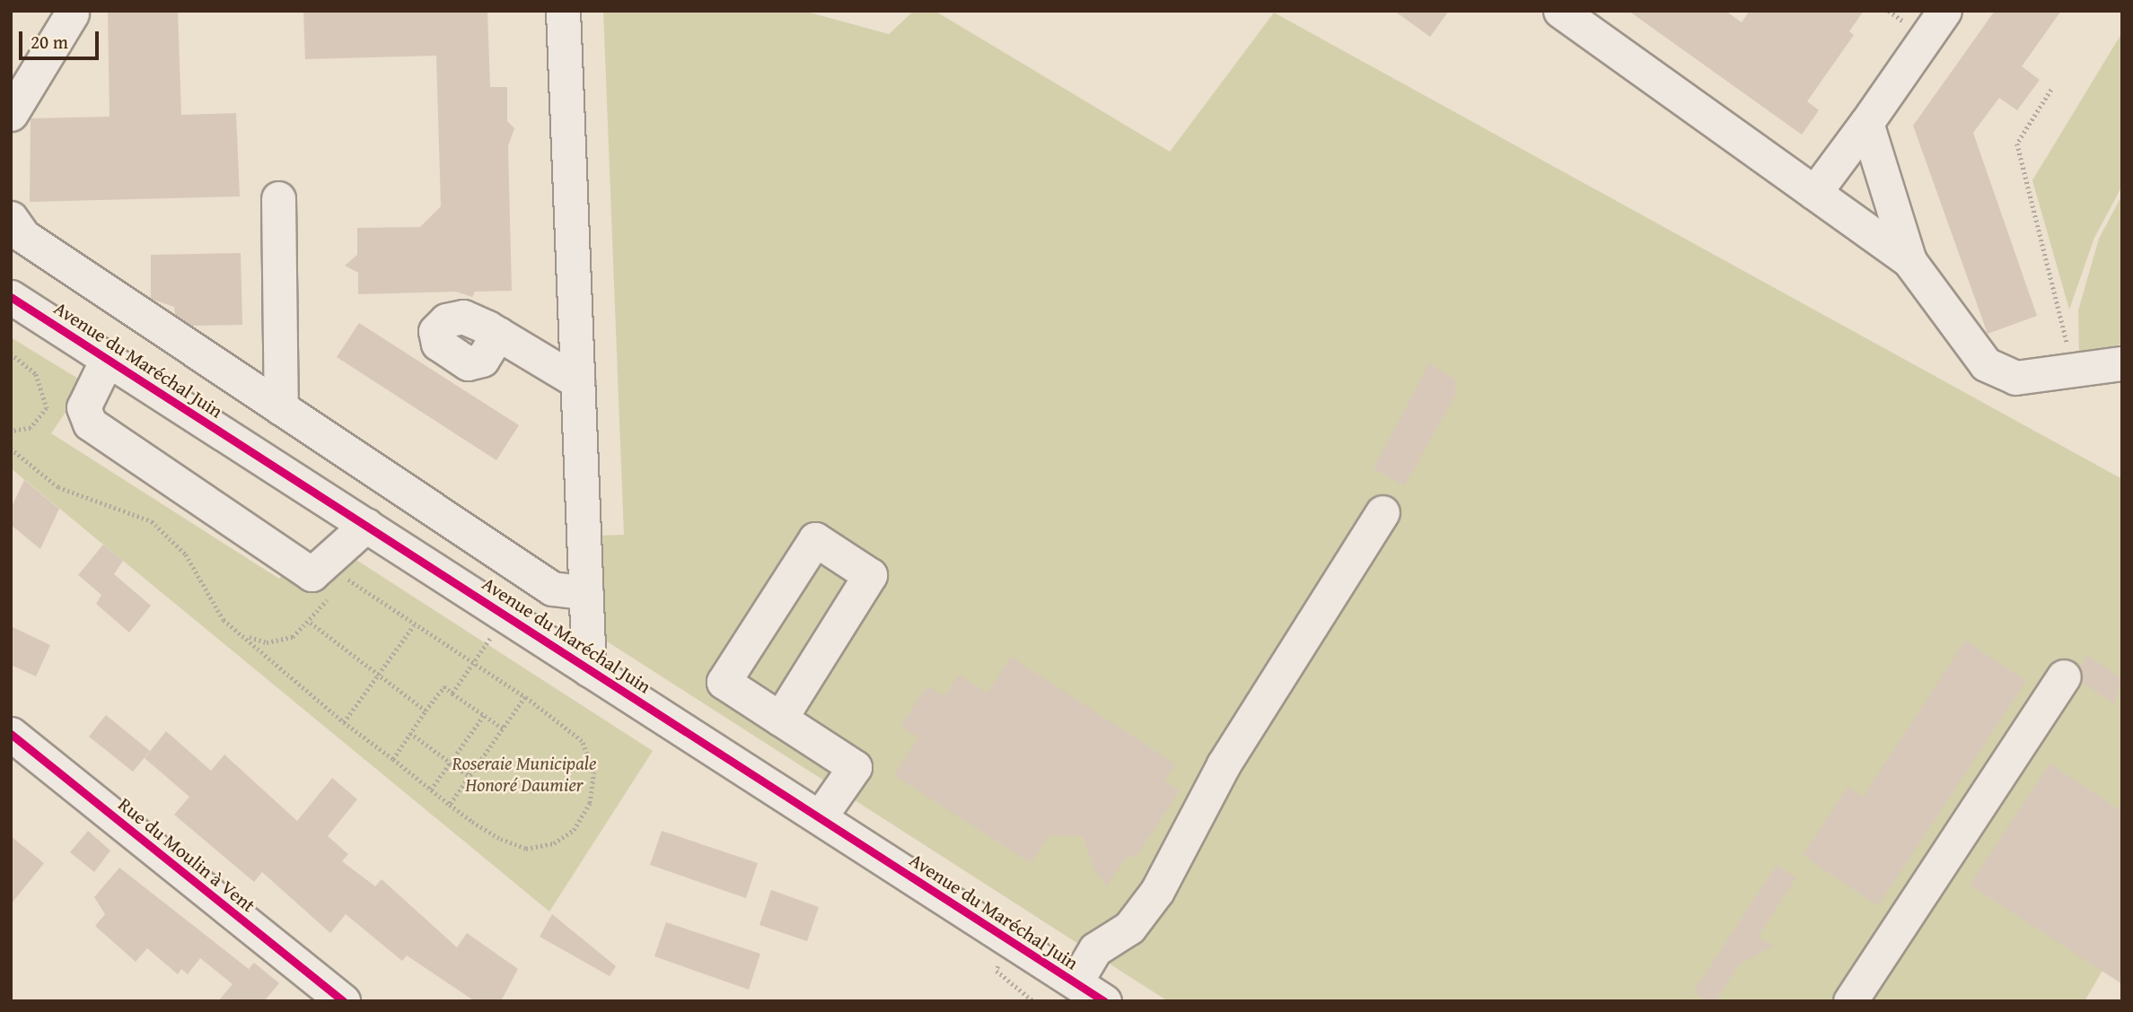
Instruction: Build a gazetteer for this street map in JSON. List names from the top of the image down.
{
  "streets": {
    "street": ["Avenue du Maréchal Juin", "Rue du Moulin à Vent"]
  },
  "parks": ["Roseraie Municipale Honoré Daumier"],
  "scale_bar": "20 m"
}
